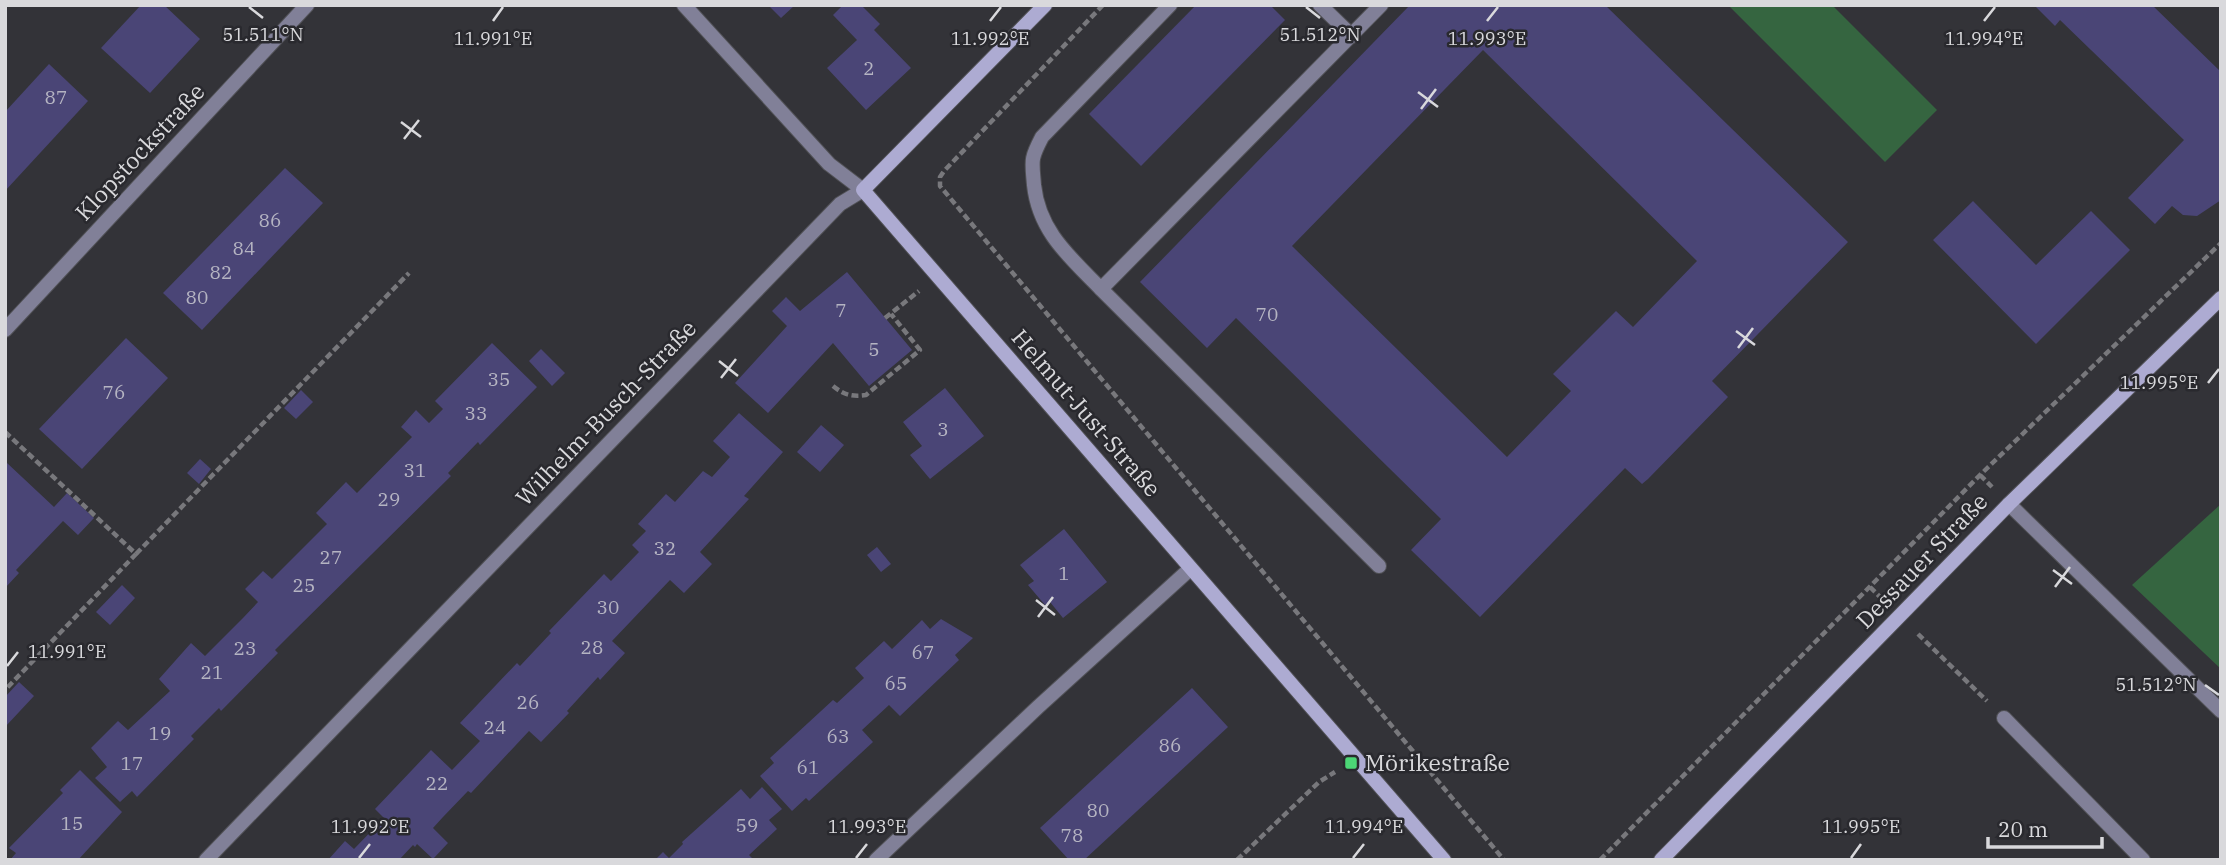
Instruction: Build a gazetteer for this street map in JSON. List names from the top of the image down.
{
  "streets": {
    "street": [
      "Klopstockstraße",
      "Wilhelm-Busch-Straße",
      "Helmut-Just-Straße",
      "Dessauer Straße"
    ]
  },
  "crossings": [
    ["Wilhelm-Busch-Straße", "Helmut-Just-Straße"]
  ],
  "places": {
    "transit": ["Mörikestraße"]
  },
  "house_numbers": [
    "2",
    "87",
    "86",
    "84",
    "82",
    "80",
    "7",
    "70",
    "5",
    "35",
    "76",
    "33",
    "3",
    "31",
    "29",
    "32",
    "27",
    "1",
    "25",
    "30",
    "28",
    "23",
    "67",
    "21",
    "65",
    "26",
    "24",
    "19",
    "63",
    "86",
    "17",
    "61",
    "22",
    "80",
    "15",
    "59",
    "78"
  ],
  "scale_bar": "20 m",
  "coordinates": [
    "51.511°N",
    "51.512°N",
    "11.991°E",
    "11.992°E",
    "11.994°E",
    "11.993°E",
    "11.995°E"
  ]
}
